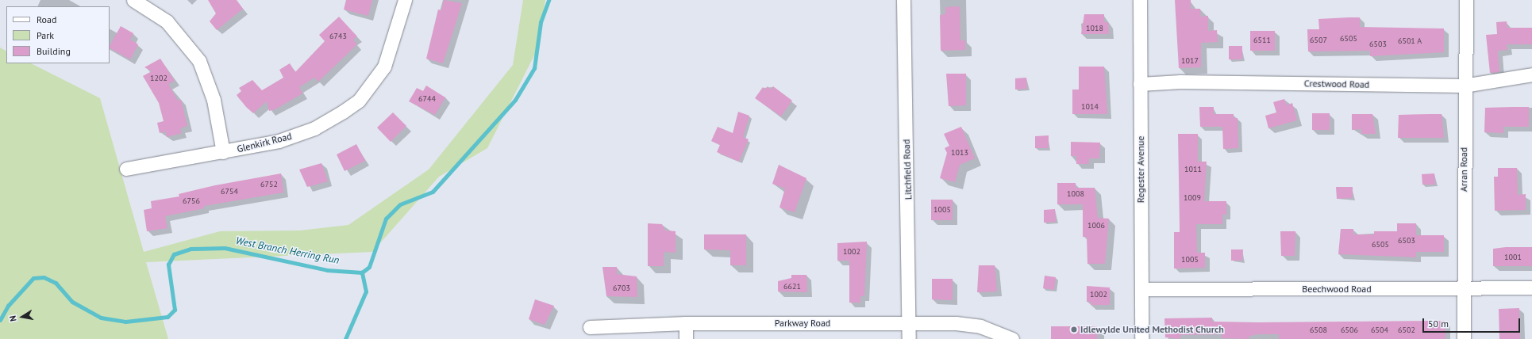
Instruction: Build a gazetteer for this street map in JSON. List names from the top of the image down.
{
  "streets": {
    "street": [
      "Crestwood Road",
      "Glenkirk Road",
      "Litchfield Road",
      "Regester Avenue",
      "Arran Road",
      "Beechwood Road",
      "Parkway Road"
    ]
  },
  "crossings": [
    ["Crestwood Road", "Regester Avenue"],
    ["Crestwood Road", "Arran Road"],
    ["Litchfield Road", "Parkway Road"],
    ["Regester Avenue", "Beechwood Road"],
    ["Arran Road", "Beechwood Road"]
  ],
  "water": ["West Branch Herring Run"],
  "places": ["Idlewylde United Methodist Church"],
  "house_numbers": [
    "1018",
    "6743",
    "6505",
    "6511",
    "6507",
    "6501 A",
    "6503",
    "1017",
    "1202",
    "6744",
    "1014",
    "1013",
    "1011",
    "6752",
    "6754",
    "1008",
    "1009",
    "6756",
    "1005",
    "1006",
    "6503",
    "6505",
    "1002",
    "1001",
    "1005",
    "6621",
    "6703",
    "1002",
    "6508",
    "6506",
    "6504",
    "6502"
  ],
  "legend": ["Road", "Park", "Building"],
  "scale_bar": "50 m",
  "north": "left"
}
